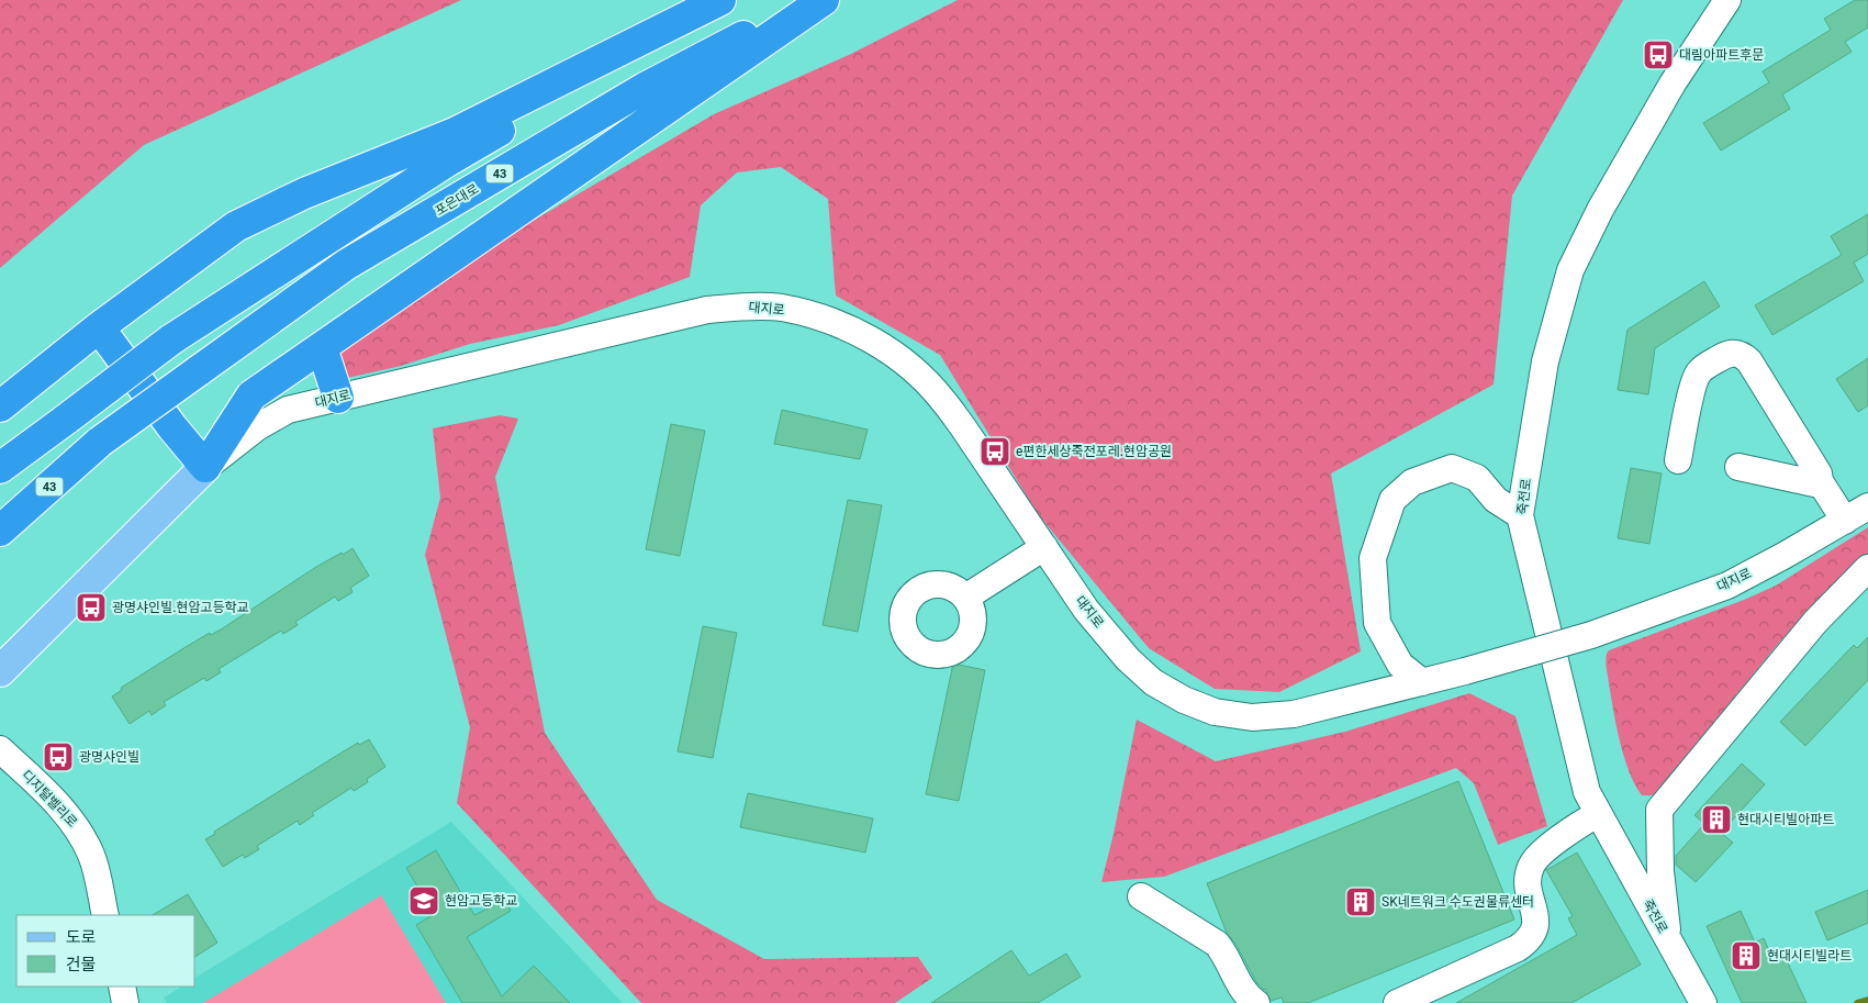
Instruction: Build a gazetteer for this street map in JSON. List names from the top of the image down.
{
  "streets": {
    "highway": ["43", "포은대로"],
    "main road": ["대지로"],
    "street": ["죽전로", "디지털벨리로"]
  },
  "places": {
    "bus stop": [
      "대림아파트후문",
      "e편한세상죽전포레.현암공원",
      "광명샤인빌.현암고등학교",
      "광명샤인빌"
    ],
    "building": ["현대시티빌아파트", "SK네트워크 수도권물류센터", "현대시티빌라트"],
    "school or university": ["현암고등학교"]
  },
  "legend": ["도로", "건물"]
}
